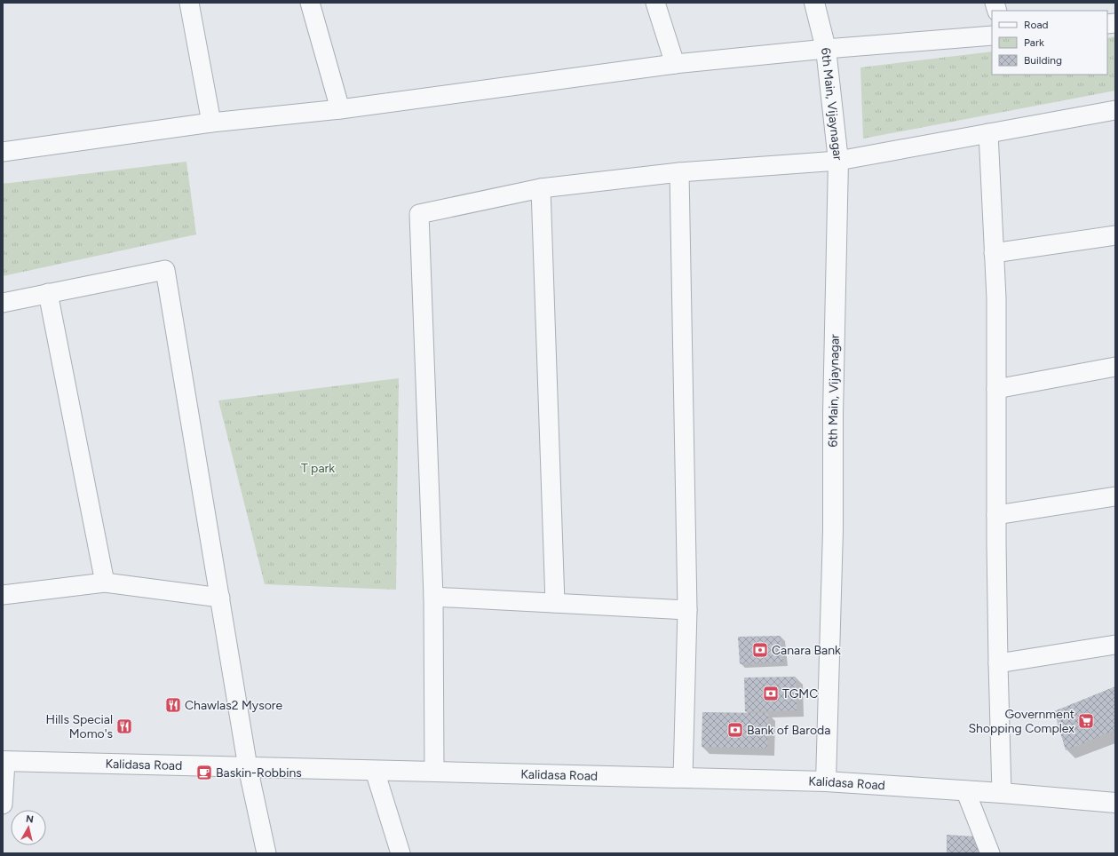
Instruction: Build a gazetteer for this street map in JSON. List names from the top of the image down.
{
  "streets": {
    "street": ["6th Main, Vijaynagar", "Kalidasa Road"]
  },
  "crossings": [
    ["6th Main, Vijaynagar", "Kalidasa Road"]
  ],
  "parks": ["T park"],
  "places": {
    "bank": ["Canara Bank", "TGMC", "Bank of Baroda"],
    "restaurant": ["Chawlas2 Mysore", "Hills Special Momo's"],
    "supermarket": ["Government Shopping Complex"],
    "cafe": ["Baskin-Robbins"]
  },
  "legend": ["Road", "Park", "Building"],
  "north": "top"
}
